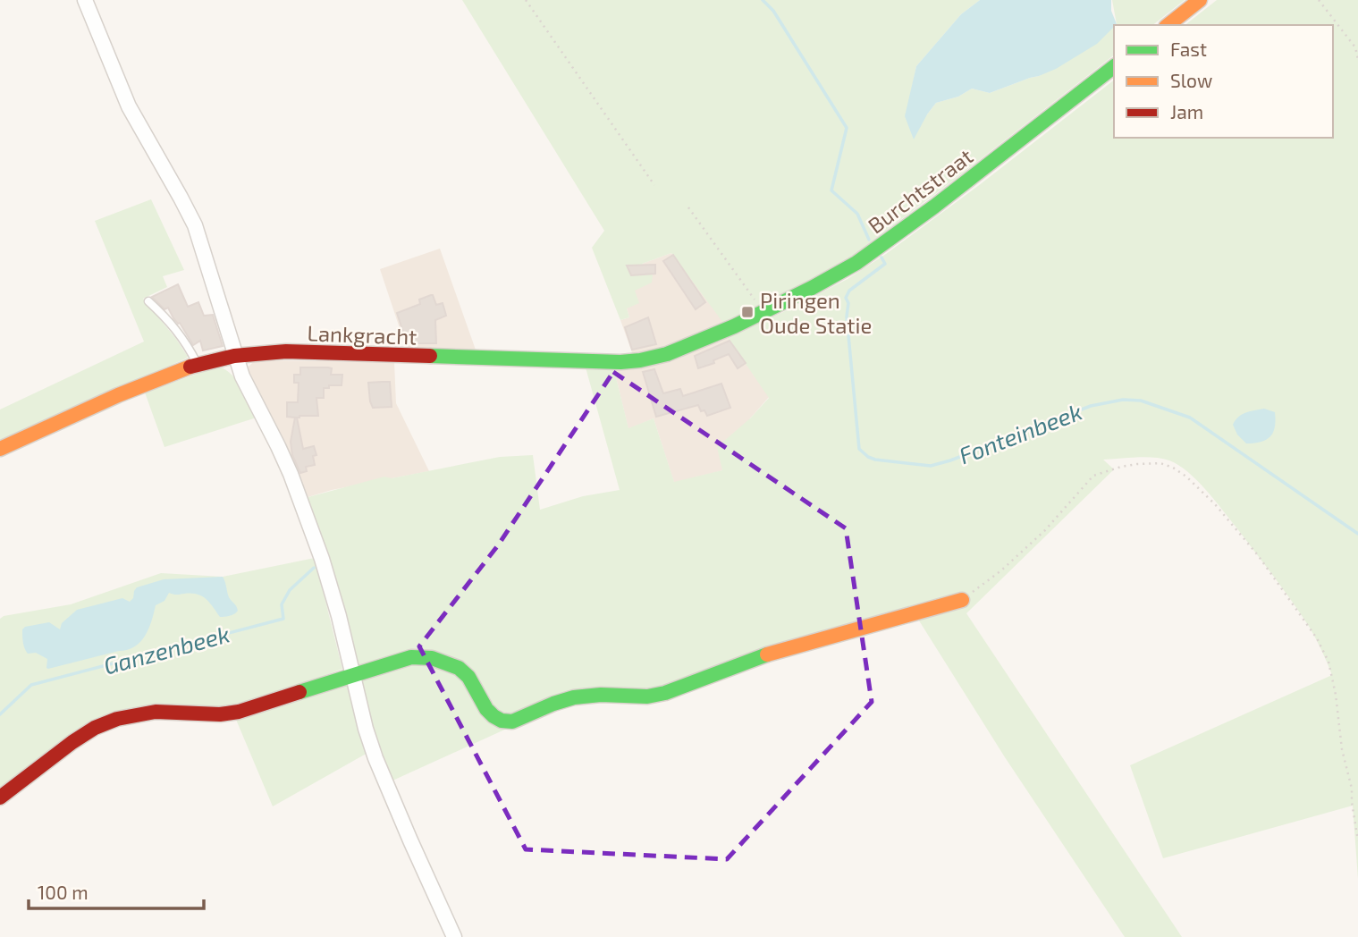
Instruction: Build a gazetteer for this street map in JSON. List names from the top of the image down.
{
  "streets": {
    "street": ["Burchtstraat", "Lankgracht"]
  },
  "crossings": [
    ["Burchtstraat", "Lankgracht"]
  ],
  "water": ["Fonteinbeek", "Ganzenbeek"],
  "places": {
    "transit": ["Piringen Oude Statie"]
  },
  "legend": ["Fast", "Slow", "Jam"],
  "scale_bar": "100 m"
}
